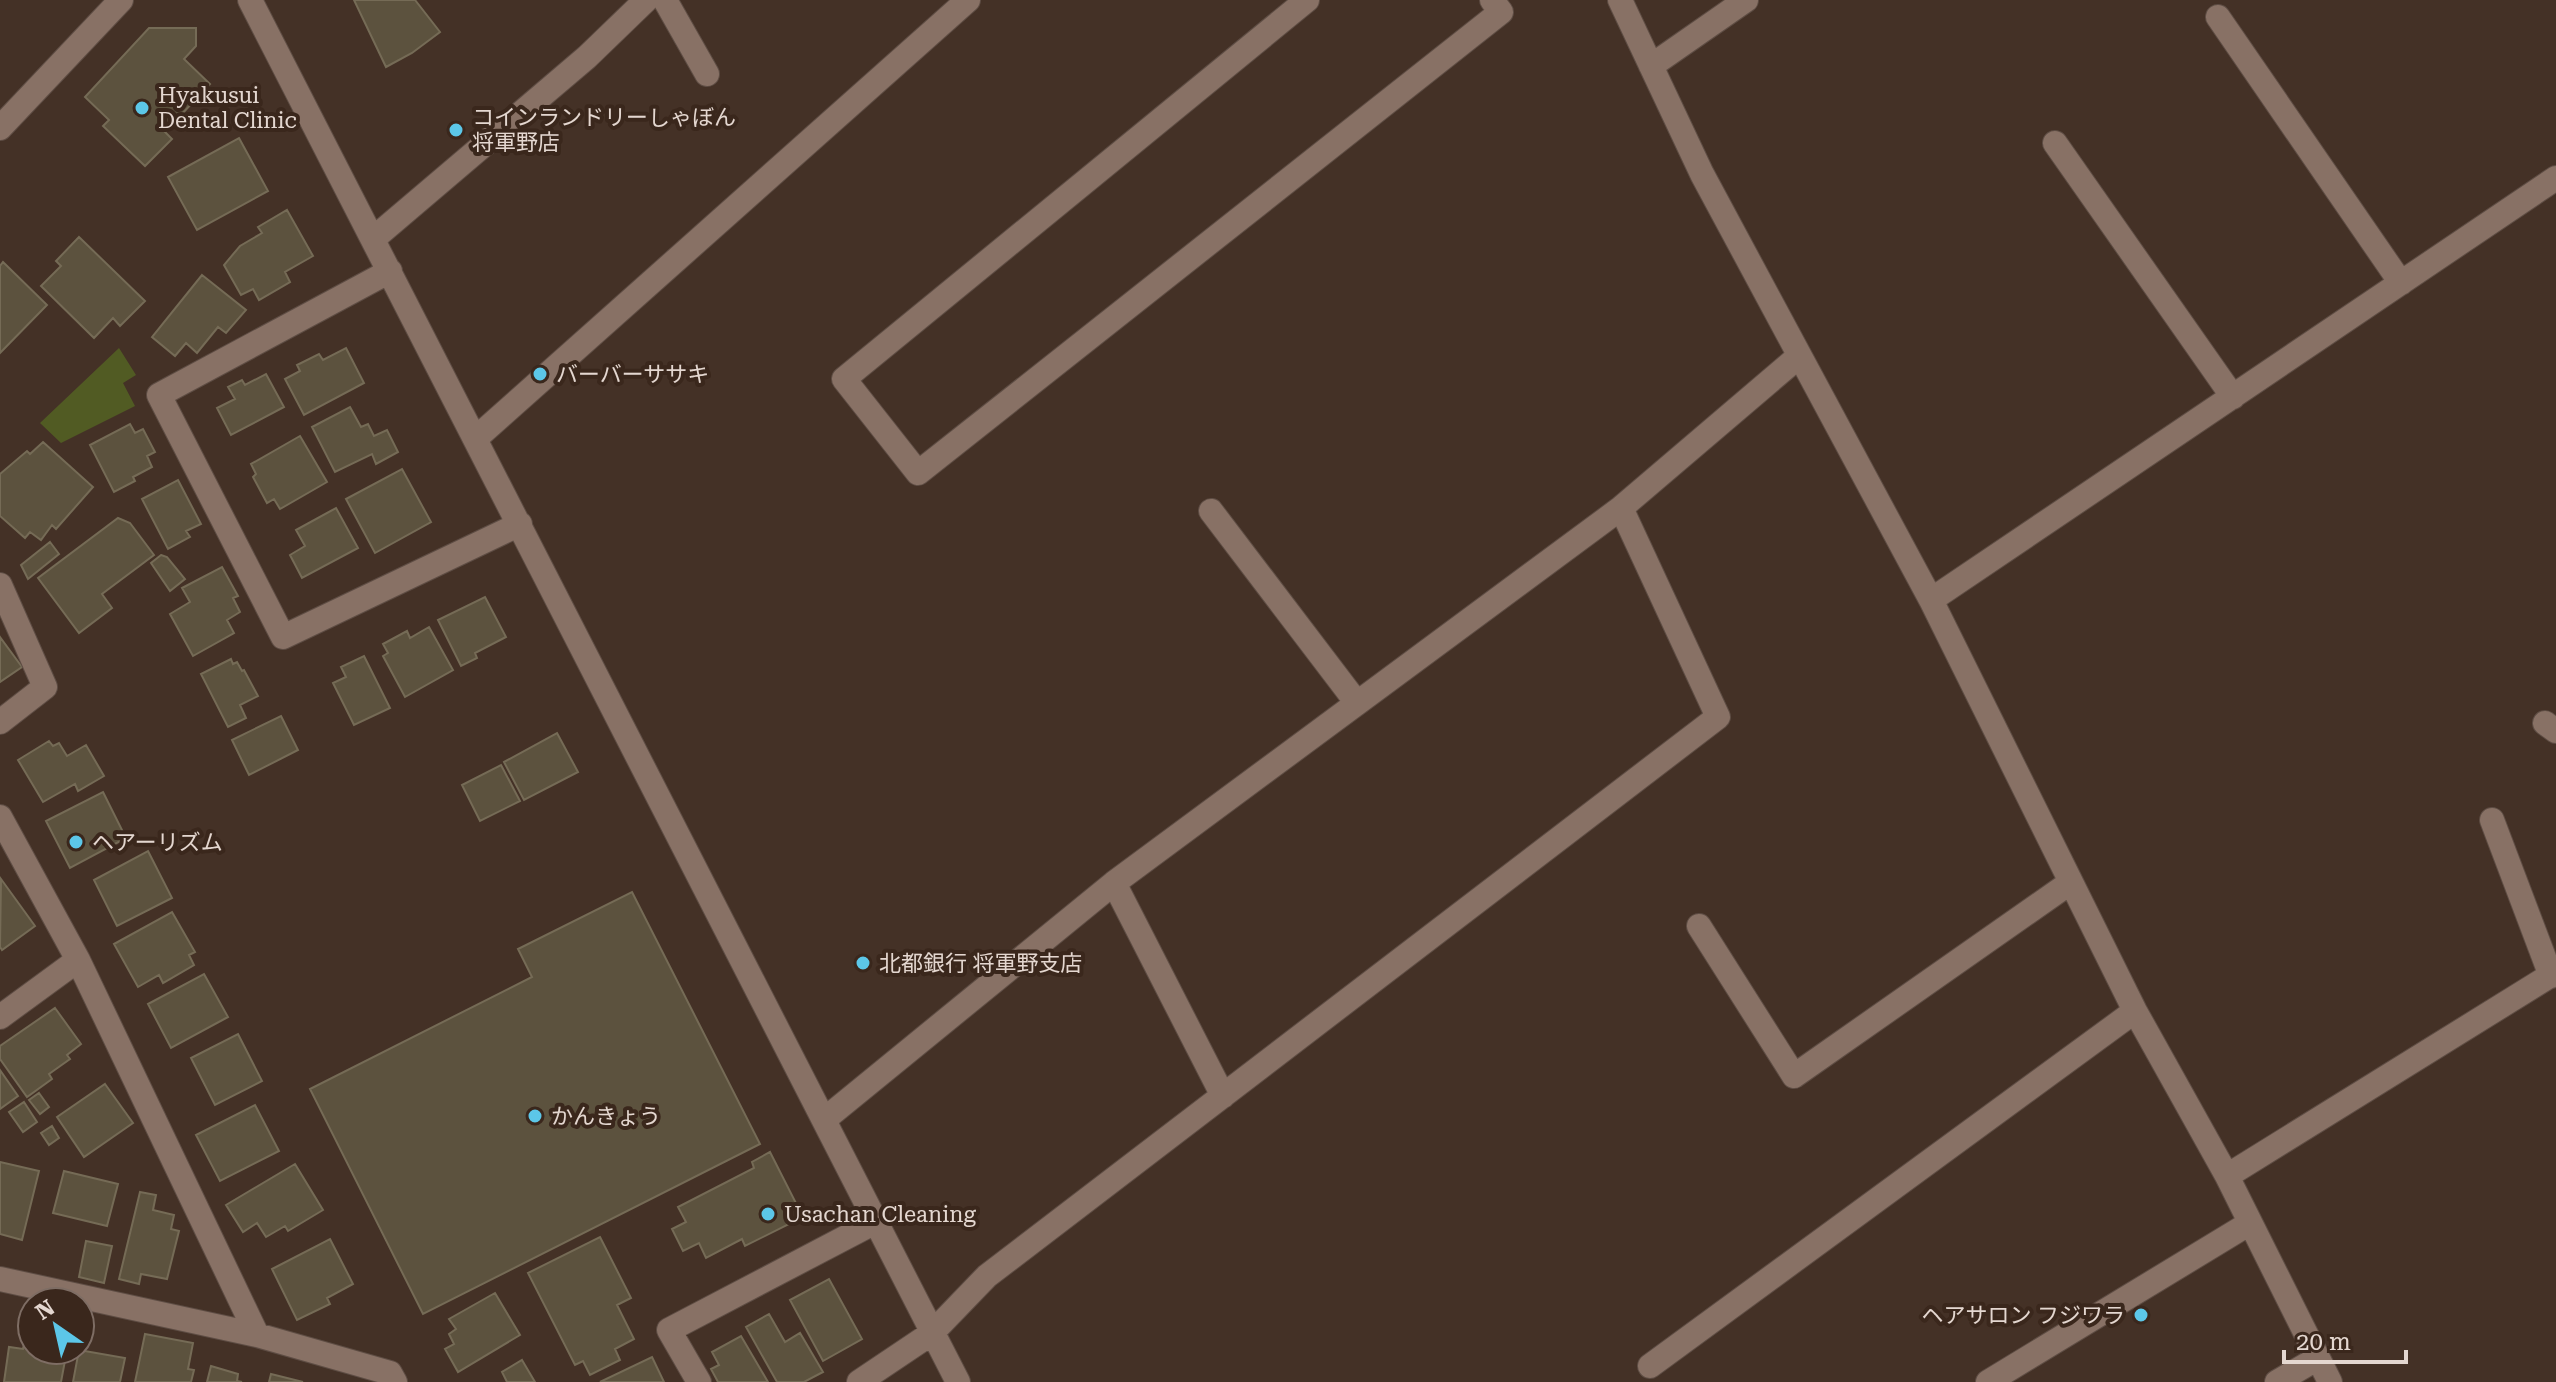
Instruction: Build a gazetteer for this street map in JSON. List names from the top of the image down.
{
  "places": [
    "Hyakusui Dental Clinic",
    "コインランドリーしゃぼん 将軍野店",
    "バーバーササキ",
    "ヘアーリズム",
    "北都銀行 将軍野支店",
    "かんきょう",
    "Usachan Cleaning",
    "ヘアサロン フジワラ"
  ],
  "scale_bar": "20 m",
  "north": "top left"
}
